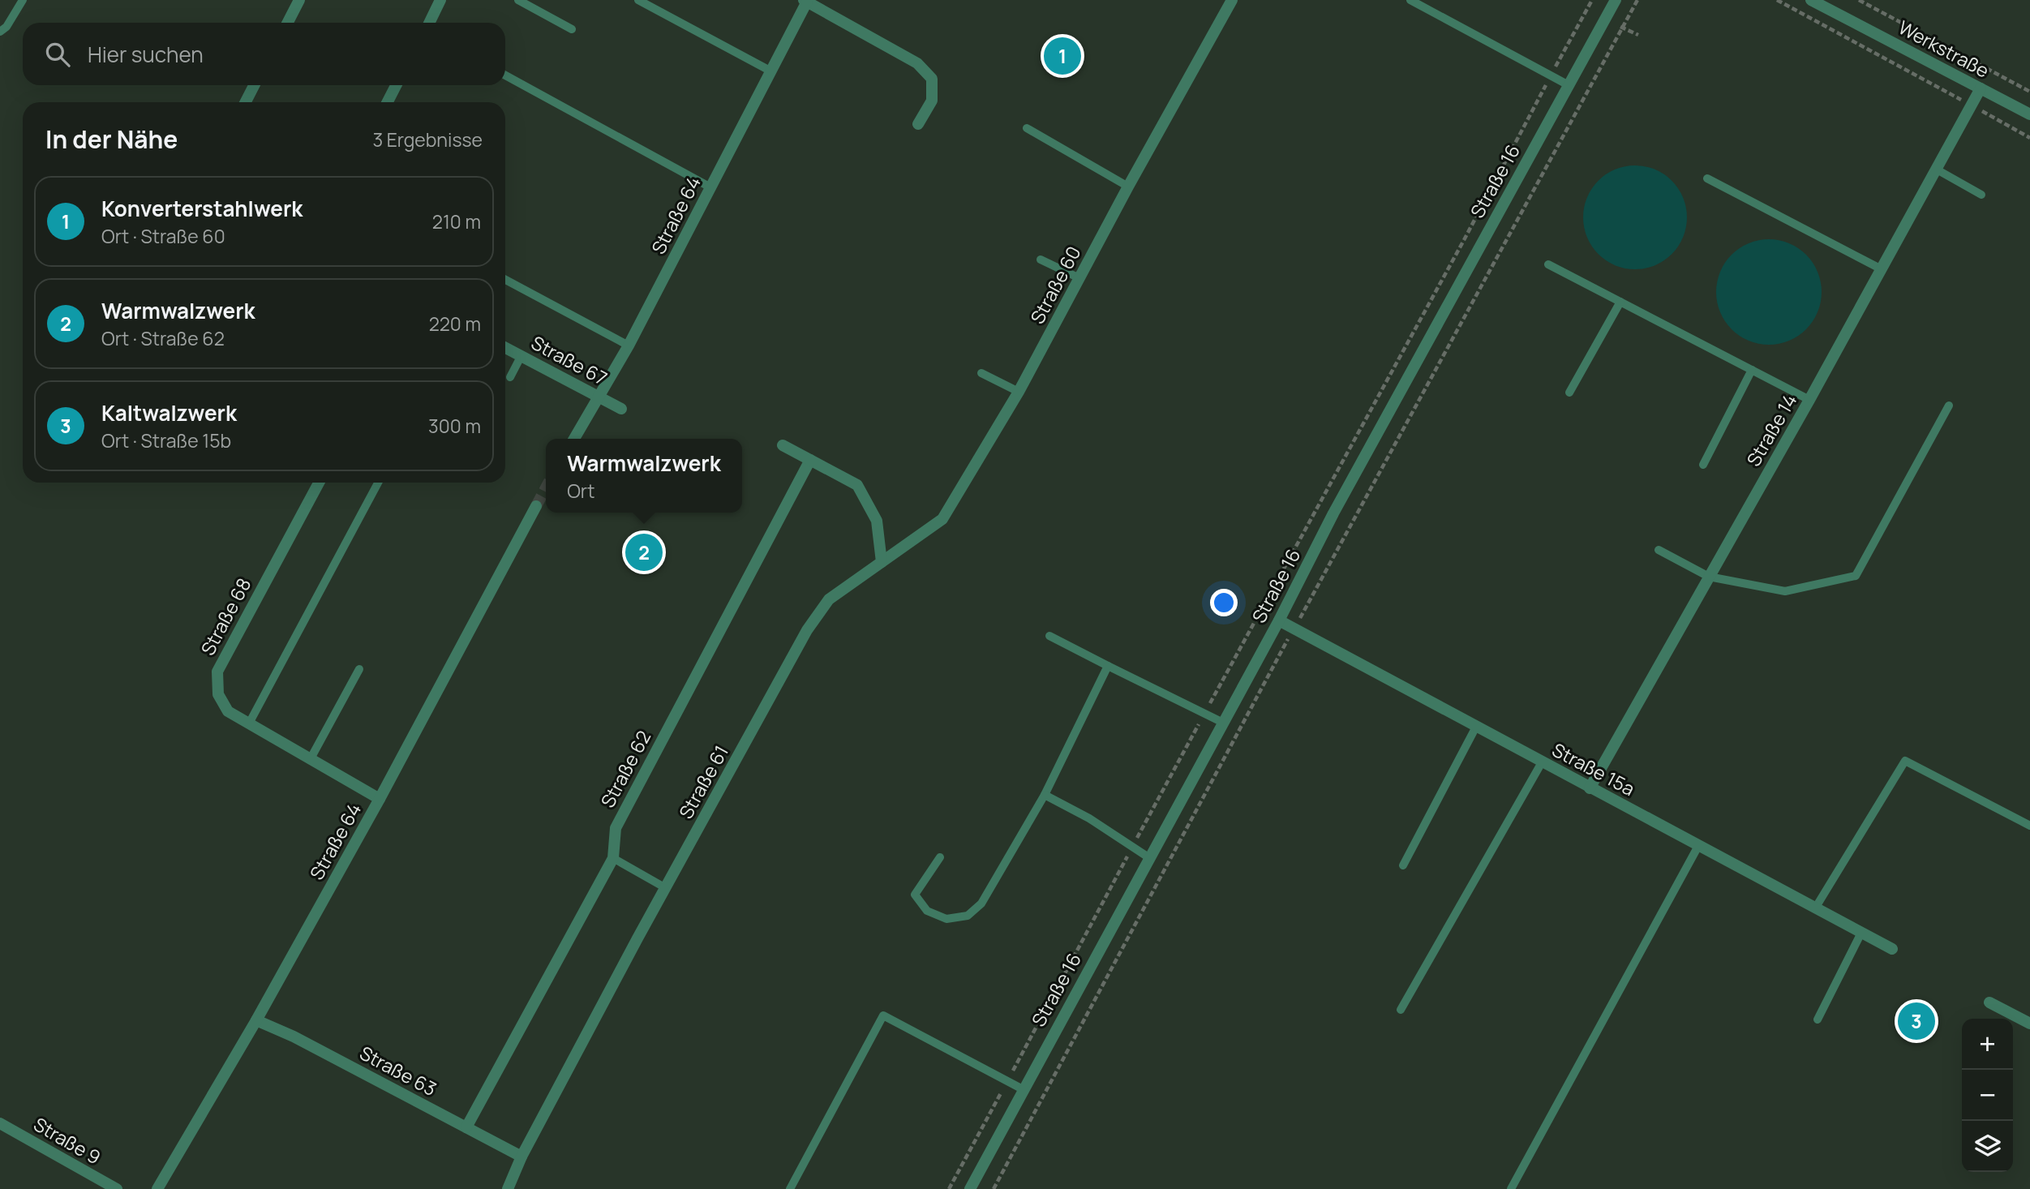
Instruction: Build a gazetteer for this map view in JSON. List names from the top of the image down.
{
  "streets": {
    "street": [
      "Werkstraße",
      "Straße 16",
      "Straße 64",
      "Straße 60",
      "Straße 67",
      "Straße 14",
      "Straße 68",
      "Straße 62",
      "Straße 15a",
      "Straße 61",
      "Straße 63",
      "Straße 9"
    ]
  },
  "crossings": [
    ["Werkstraße", "Straße 14"],
    ["Straße 16", "Straße 15a"],
    ["Straße 64", "Straße 67"],
    ["Straße 64", "Straße 68"],
    ["Straße 64", "Straße 63"],
    ["Straße 60", "Straße 61"],
    ["Straße 14", "Straße 15a"],
    ["Straße 62", "Straße 63"],
    ["Straße 61", "Straße 63"]
  ],
  "page": {
    "search": "Hier suchen",
    "pins": ["1", "2", "3"],
    "heading": ["In der Nähe", "3 Ergebnisse"],
    "list": [
      {
        "mark": "1",
        "name": "Konverterstahlwerk",
        "note": "Ort · Straße 60",
        "value": "210 m"
      },
      {
        "mark": "2",
        "name": "Warmwalzwerk",
        "note": "Ort · Straße 62",
        "value": "220 m"
      },
      {
        "mark": "3",
        "name": "Kaltwalzwerk",
        "note": "Ort · Straße 15b",
        "value": "300 m"
      }
    ],
    "popup": ["Warmwalzwerk", "Ort"],
    "map_buttons": ["+", "−"]
  }
}
